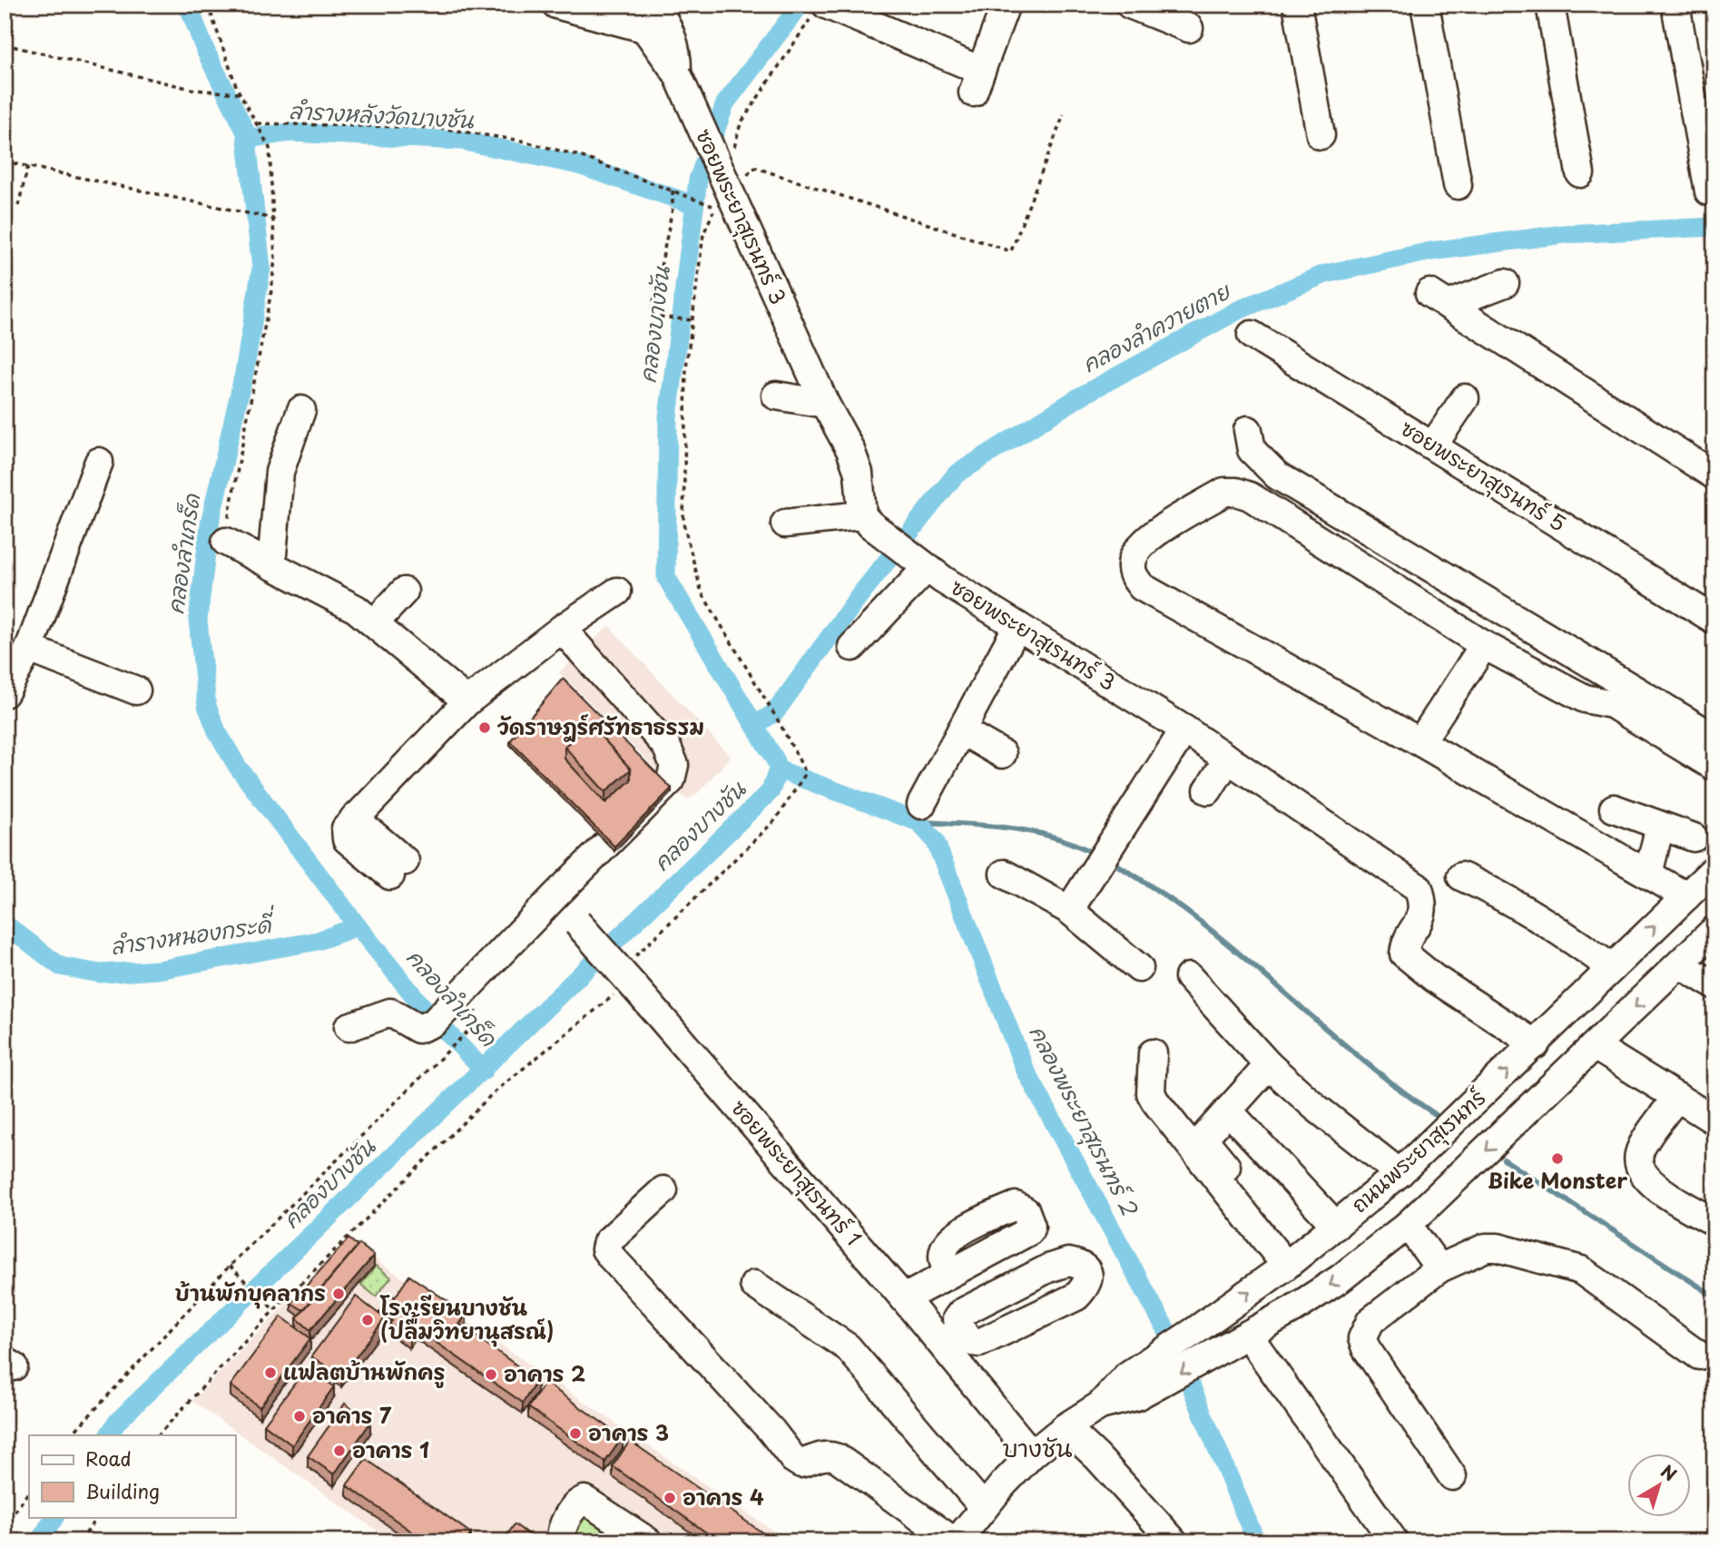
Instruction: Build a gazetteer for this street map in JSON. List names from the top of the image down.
{
  "streets": {
    "street": [
      "ซอยพระยาสุเรนทร์ 3",
      "ซอยพระยาสุเรนทร์ 5",
      "ถนนพระยาสุเรนทร์",
      "ซอยพระยาสุเรนทร์ 1"
    ]
  },
  "crossings": [
    ["ซอยพระยาสุเรนทร์ 3", "ถนนพระยาสุเรนทร์"],
    ["ถนนพระยาสุเรนทร์", "ซอยพระยาสุเรนทร์ 1"]
  ],
  "districts": ["บางชัน"],
  "water": [
    "ลำรางหลังวัดบางชัน",
    "คลองบางชัน",
    "คลองลำควายตาย",
    "คลองลำเกร็ด",
    "ลำรางหนองกระดี่",
    "คลองพระยาสุเรนทร์ 2"
  ],
  "places": [
    "วัดราษฎร์ศรัทธาธรรม",
    "Bike Monster",
    "บ้านพักบุคลากร",
    "โรงเรียนบางชัน (ปลื้มวิทยานุสรณ์)",
    "แฟลตบ้านพักครู",
    "อาคาร 2",
    "อาคาร 7",
    "อาคาร 3",
    "อาคาร 1",
    "อาคาร 4"
  ],
  "legend": ["Road", "Building"],
  "north": "top right"
}
